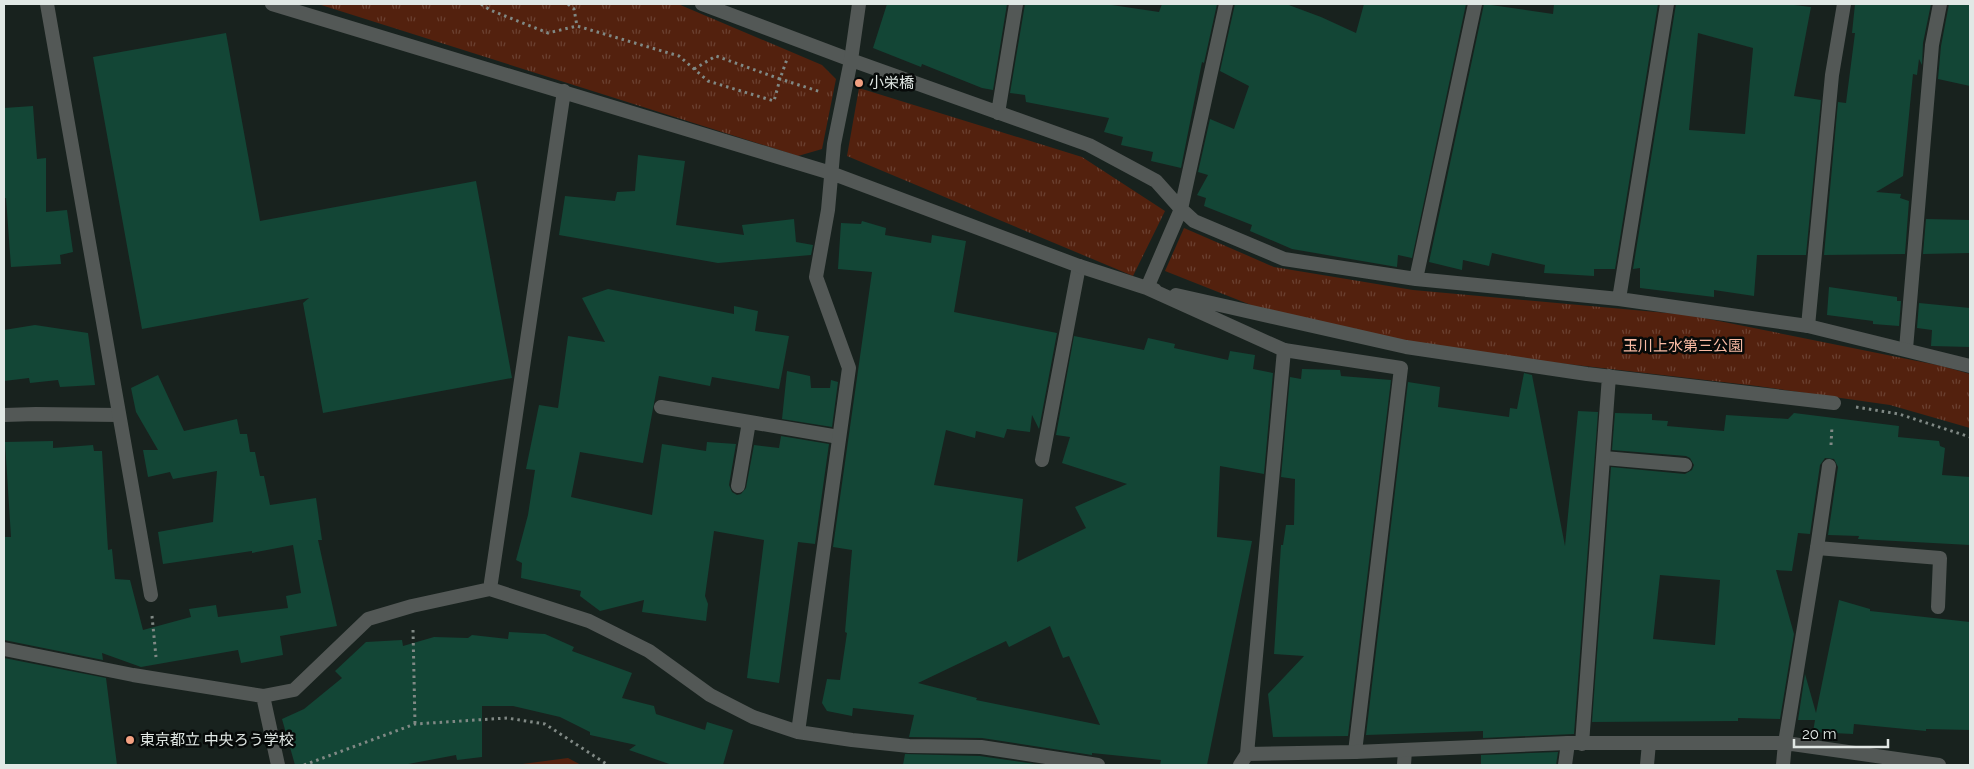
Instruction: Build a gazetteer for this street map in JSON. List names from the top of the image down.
{
  "parks": ["玉川上水第三公園"],
  "places": ["小栄橋", "東京都立 中央ろう学校"],
  "scale_bar": "20 m"
}
